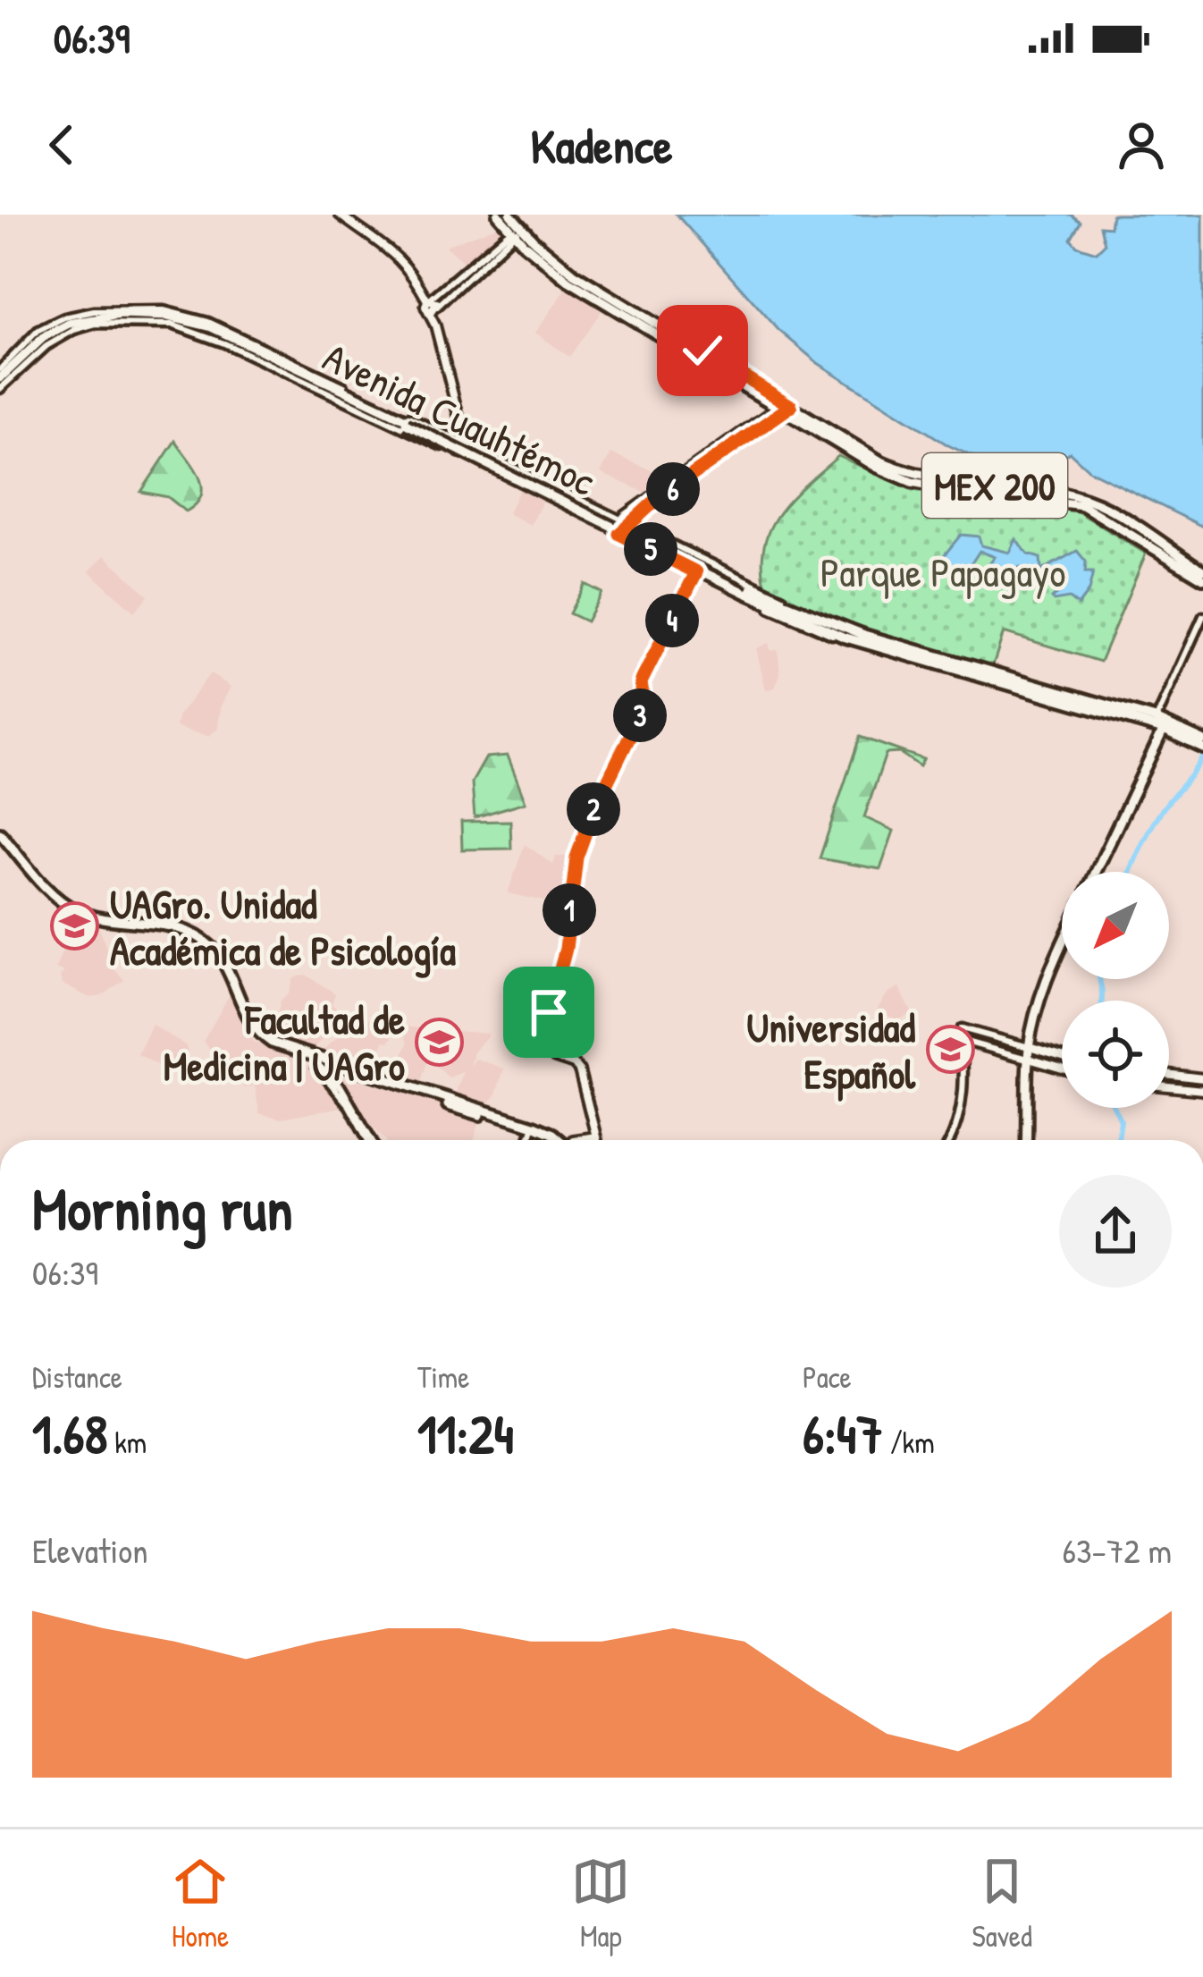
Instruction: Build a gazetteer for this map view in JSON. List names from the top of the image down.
{
  "streets": {
    "main road": ["Avenida Cuauhtémoc", "MEX 200"]
  },
  "parks": ["Parque Papagayo"],
  "places": {
    "school or university": ["UAGro. Unidad Académica de Psicología", "Facultad de Medicina | UAGro", "Universidad Español"]
  },
  "north": "bottom left",
  "page": {
    "status": "06:39",
    "header": "Kadence",
    "pins": [
      "6",
      "5",
      "4",
      "3",
      "2",
      "1"
    ],
    "heading": ["Morning run", "06:39"],
    "stats": [
      ["Distance", "1.68 km"],
      ["Time", "11:24"],
      ["Pace", "6:47 /km"]
    ],
    "chart": ["Elevation", "63–72 m"],
    "tabs": ["Home", "Map", "Saved"]
  }
}
